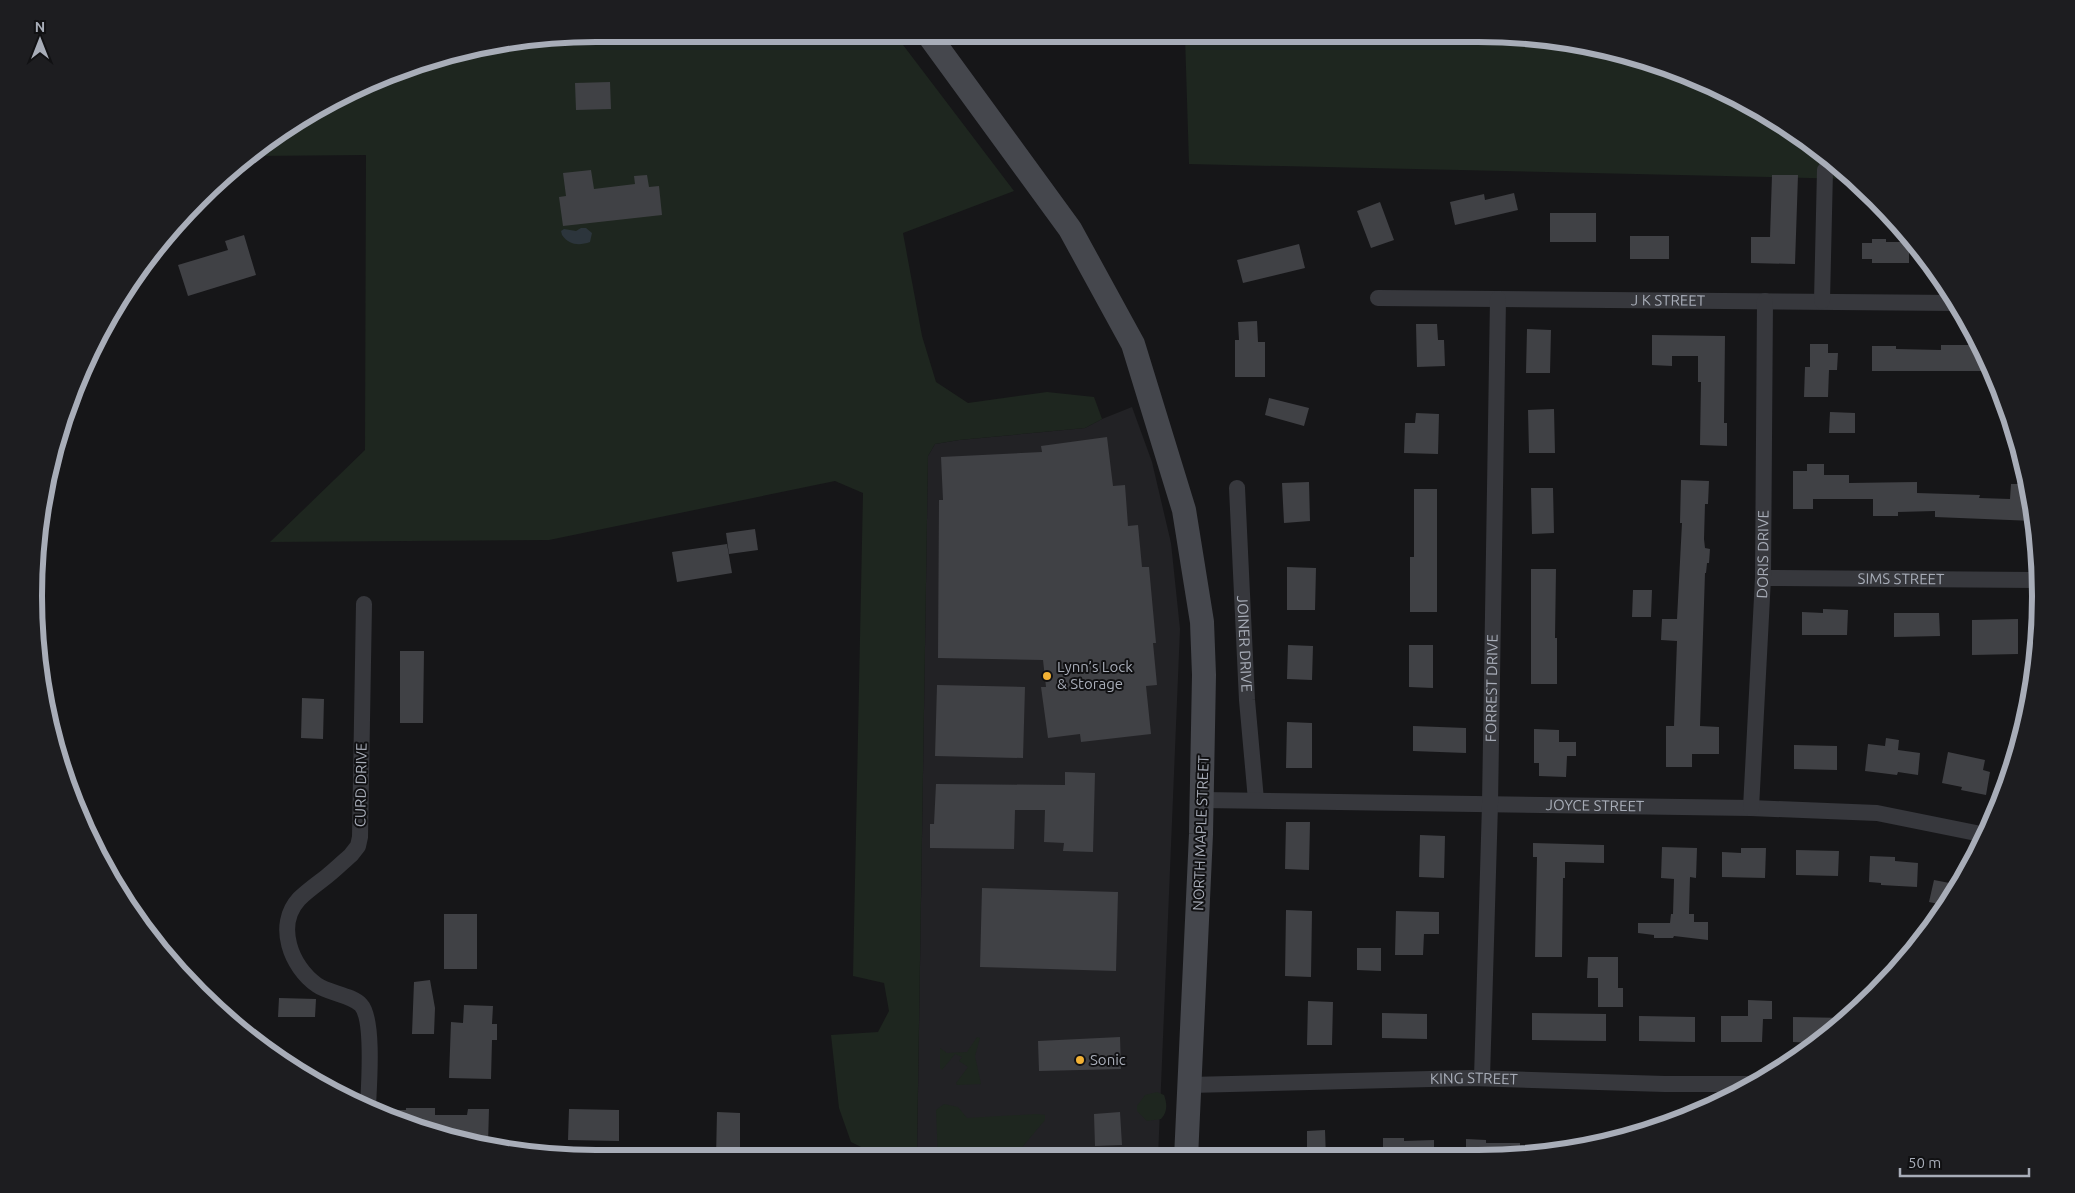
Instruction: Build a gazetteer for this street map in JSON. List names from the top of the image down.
{
  "streets": {
    "main road": ["NORTH MAPLE STREET"],
    "street": [
      "J K STREET",
      "DORIS DRIVE",
      "SIMS STREET",
      "JOINER DRIVE",
      "FORREST DRIVE",
      "CURD DRIVE",
      "JOYCE STREET",
      "KING STREET"
    ]
  },
  "crossings": [
    ["J K STREET", "DORIS DRIVE"],
    ["J K STREET", "FORREST DRIVE"],
    ["DORIS DRIVE", "SIMS STREET"],
    ["DORIS DRIVE", "JOYCE STREET"],
    ["JOINER DRIVE", "JOYCE STREET"],
    ["FORREST DRIVE", "JOYCE STREET"],
    ["FORREST DRIVE", "KING STREET"],
    ["JOYCE STREET", "NORTH MAPLE STREET"],
    ["NORTH MAPLE STREET", "KING STREET"]
  ],
  "places": ["Lynn’s Lock & Storage", "Sonic"],
  "scale_bar": "50 m",
  "north": "top"
}
